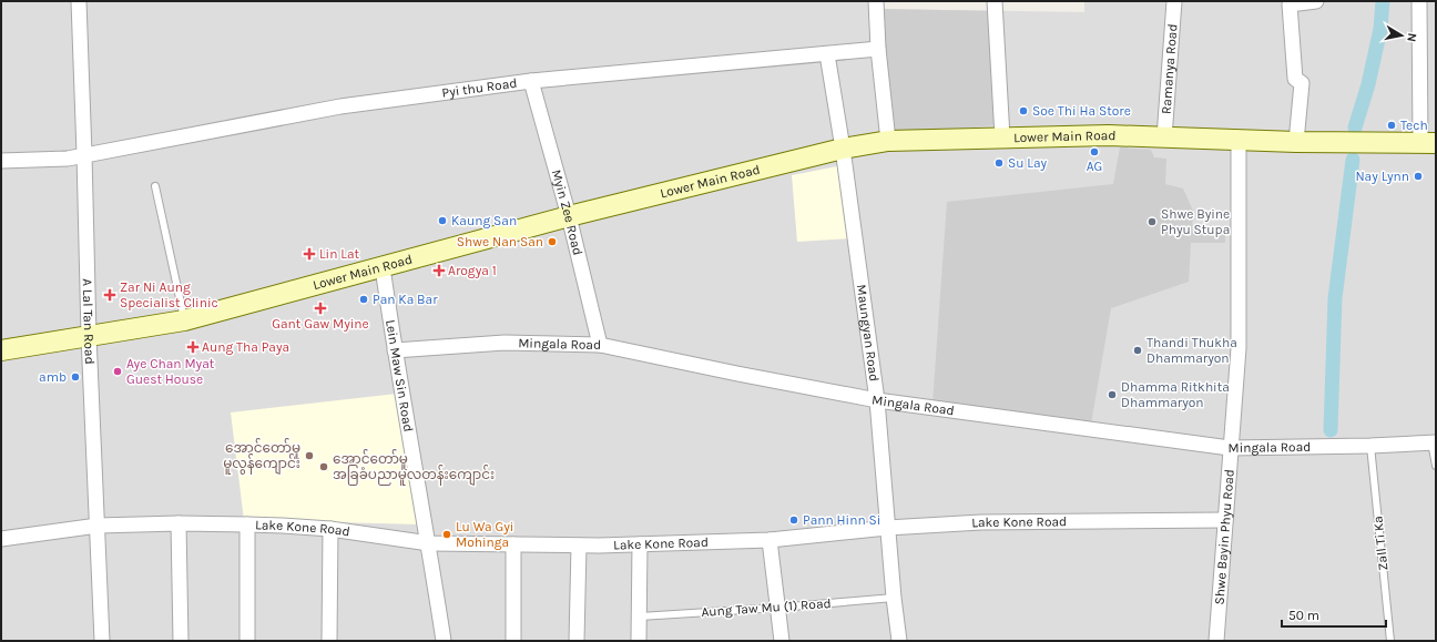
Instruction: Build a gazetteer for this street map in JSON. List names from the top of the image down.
{
  "streets": {
    "main road": ["Lower Main Road"],
    "street": [
      "Ramanya Road",
      "Pyi thu Road",
      "Myin Zee Road",
      "A Lal Tan Road",
      "Maungyan Road",
      "Mingala Road",
      "Lein Maw Sin Road",
      "Lake Kone Road",
      "Shwe Bayin Phyu Road"
    ],
    "lane": ["Zall Ti Ka", "Aung Taw Mu (1) Road"]
  },
  "crossings": [
    ["Ramanya Road", "Lower Main Road"],
    ["Pyi thu Road", "Myin Zee Road"],
    ["Pyi thu Road", "A Lal Tan Road"],
    ["Pyi thu Road", "Maungyan Road"],
    ["Lower Main Road", "Myin Zee Road"],
    ["Lower Main Road", "A Lal Tan Road"],
    ["Lower Main Road", "Maungyan Road"],
    ["Lower Main Road", "Lein Maw Sin Road"],
    ["Lower Main Road", "Shwe Bayin Phyu Road"],
    ["Myin Zee Road", "Mingala Road"],
    ["A Lal Tan Road", "Lake Kone Road"],
    ["Maungyan Road", "Mingala Road"],
    ["Maungyan Road", "Lake Kone Road"],
    ["Maungyan Road", "Aung Taw Mu (1) Road"],
    ["Mingala Road", "Lein Maw Sin Road"],
    ["Mingala Road", "Shwe Bayin Phyu Road"],
    ["Mingala Road", "Zall Ti Ka"],
    ["Lein Maw Sin Road", "Lake Kone Road"],
    ["Lake Kone Road", "Shwe Bayin Phyu Road"]
  ],
  "places": {
    "other": [
      "Soe Thi Ha Store",
      "Tech",
      "AG",
      "Su Lay",
      "Nay Lynn",
      "Kaung San",
      "Shwe Byine Phyu Stupa",
      "Shwe Nan San",
      "Pan Ka Bar",
      "Thandi Thukha Dhammaryon",
      "Aye Chan Myat Guest House",
      "amb",
      "Dhamma Ritkhita Dhammaryon",
      "အောင်တော်မူ မူလွန်ကျောင်း",
      "အောင်တော်မူ အခြခံပညာမူလတန်းကျောင်း",
      "Pann Hinn Si",
      "Lu Wa Gyi Mohinga"
    ],
    "health": [
      "Lin Lat",
      "Arogya 1",
      "Zar Ni Aung Specialist Clinic",
      "Gant Gaw Myine",
      "Aung Tha Paya"
    ]
  },
  "scale_bar": "50 m",
  "north": "right"
}
